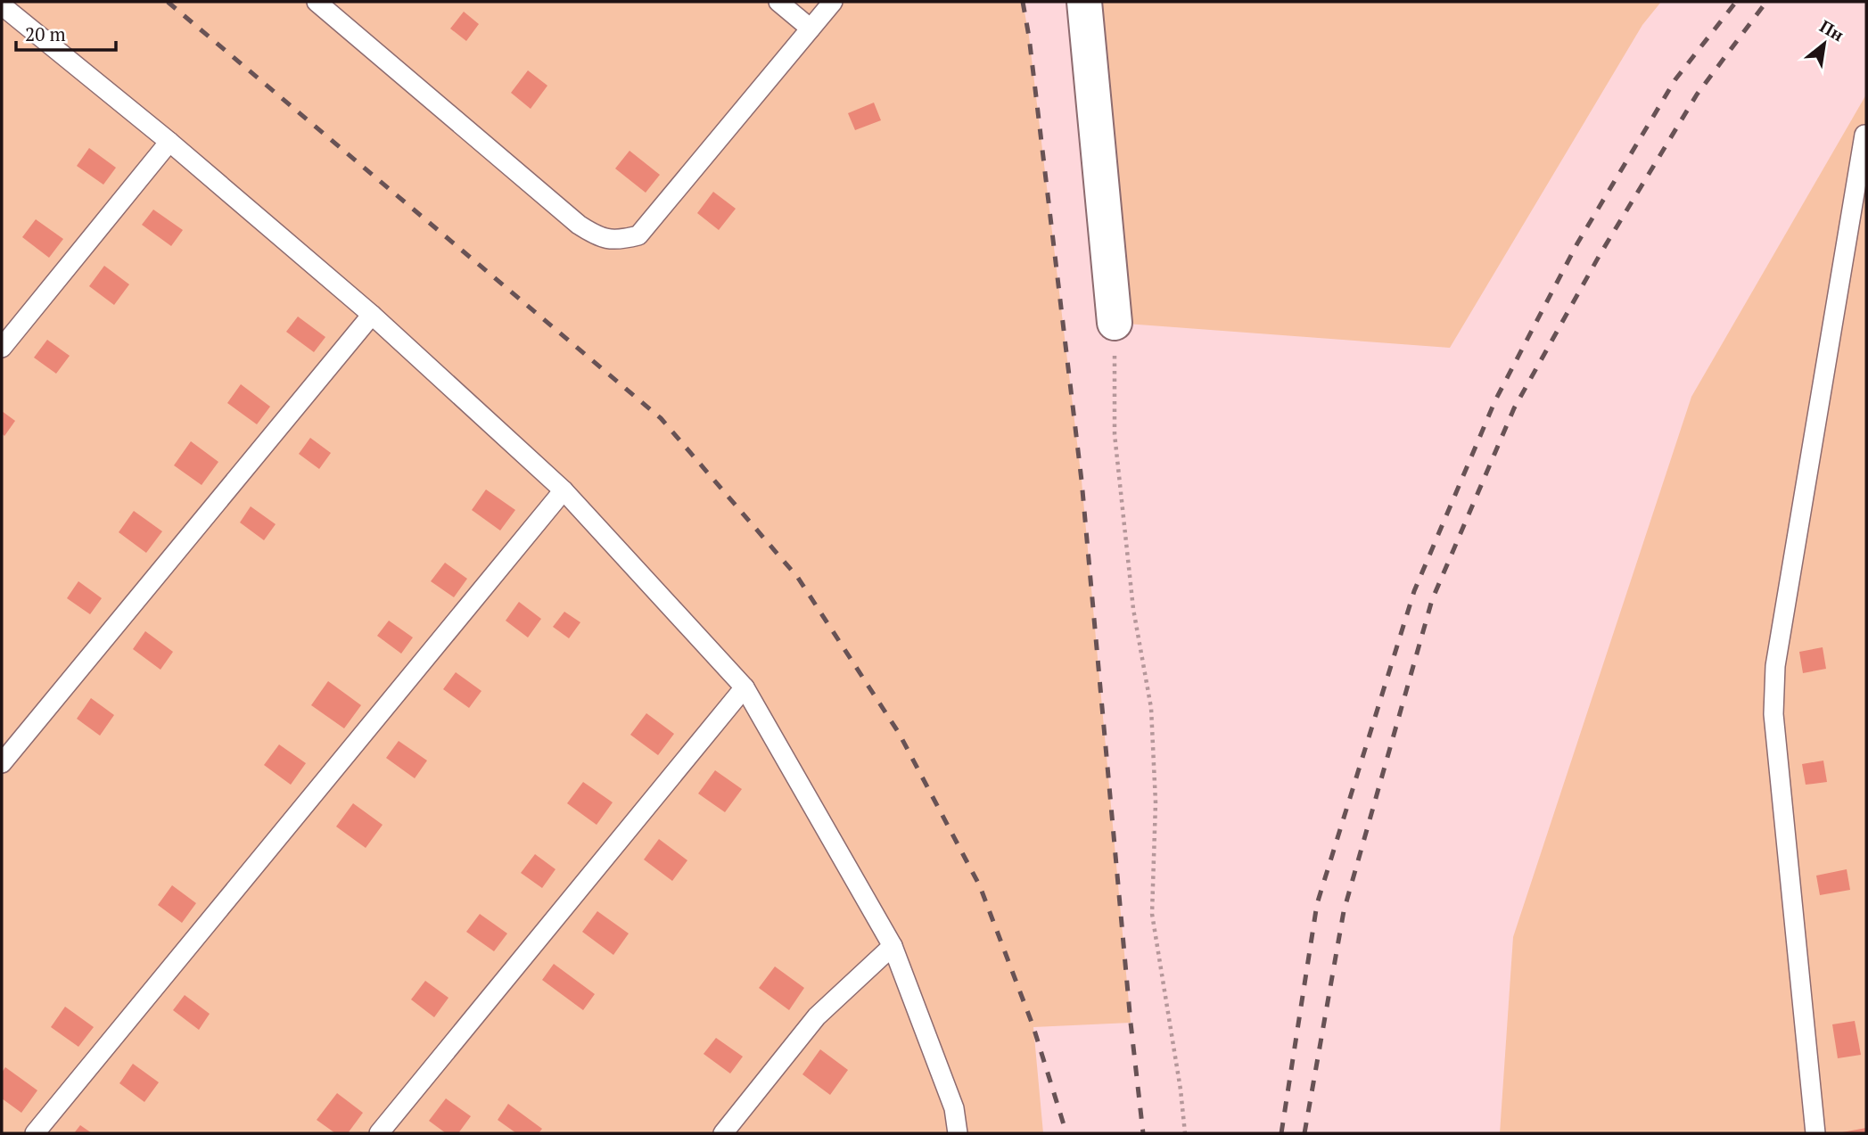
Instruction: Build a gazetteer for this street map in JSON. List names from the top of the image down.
{
  "scale_bar": "20 m",
  "north": "top right"
}
